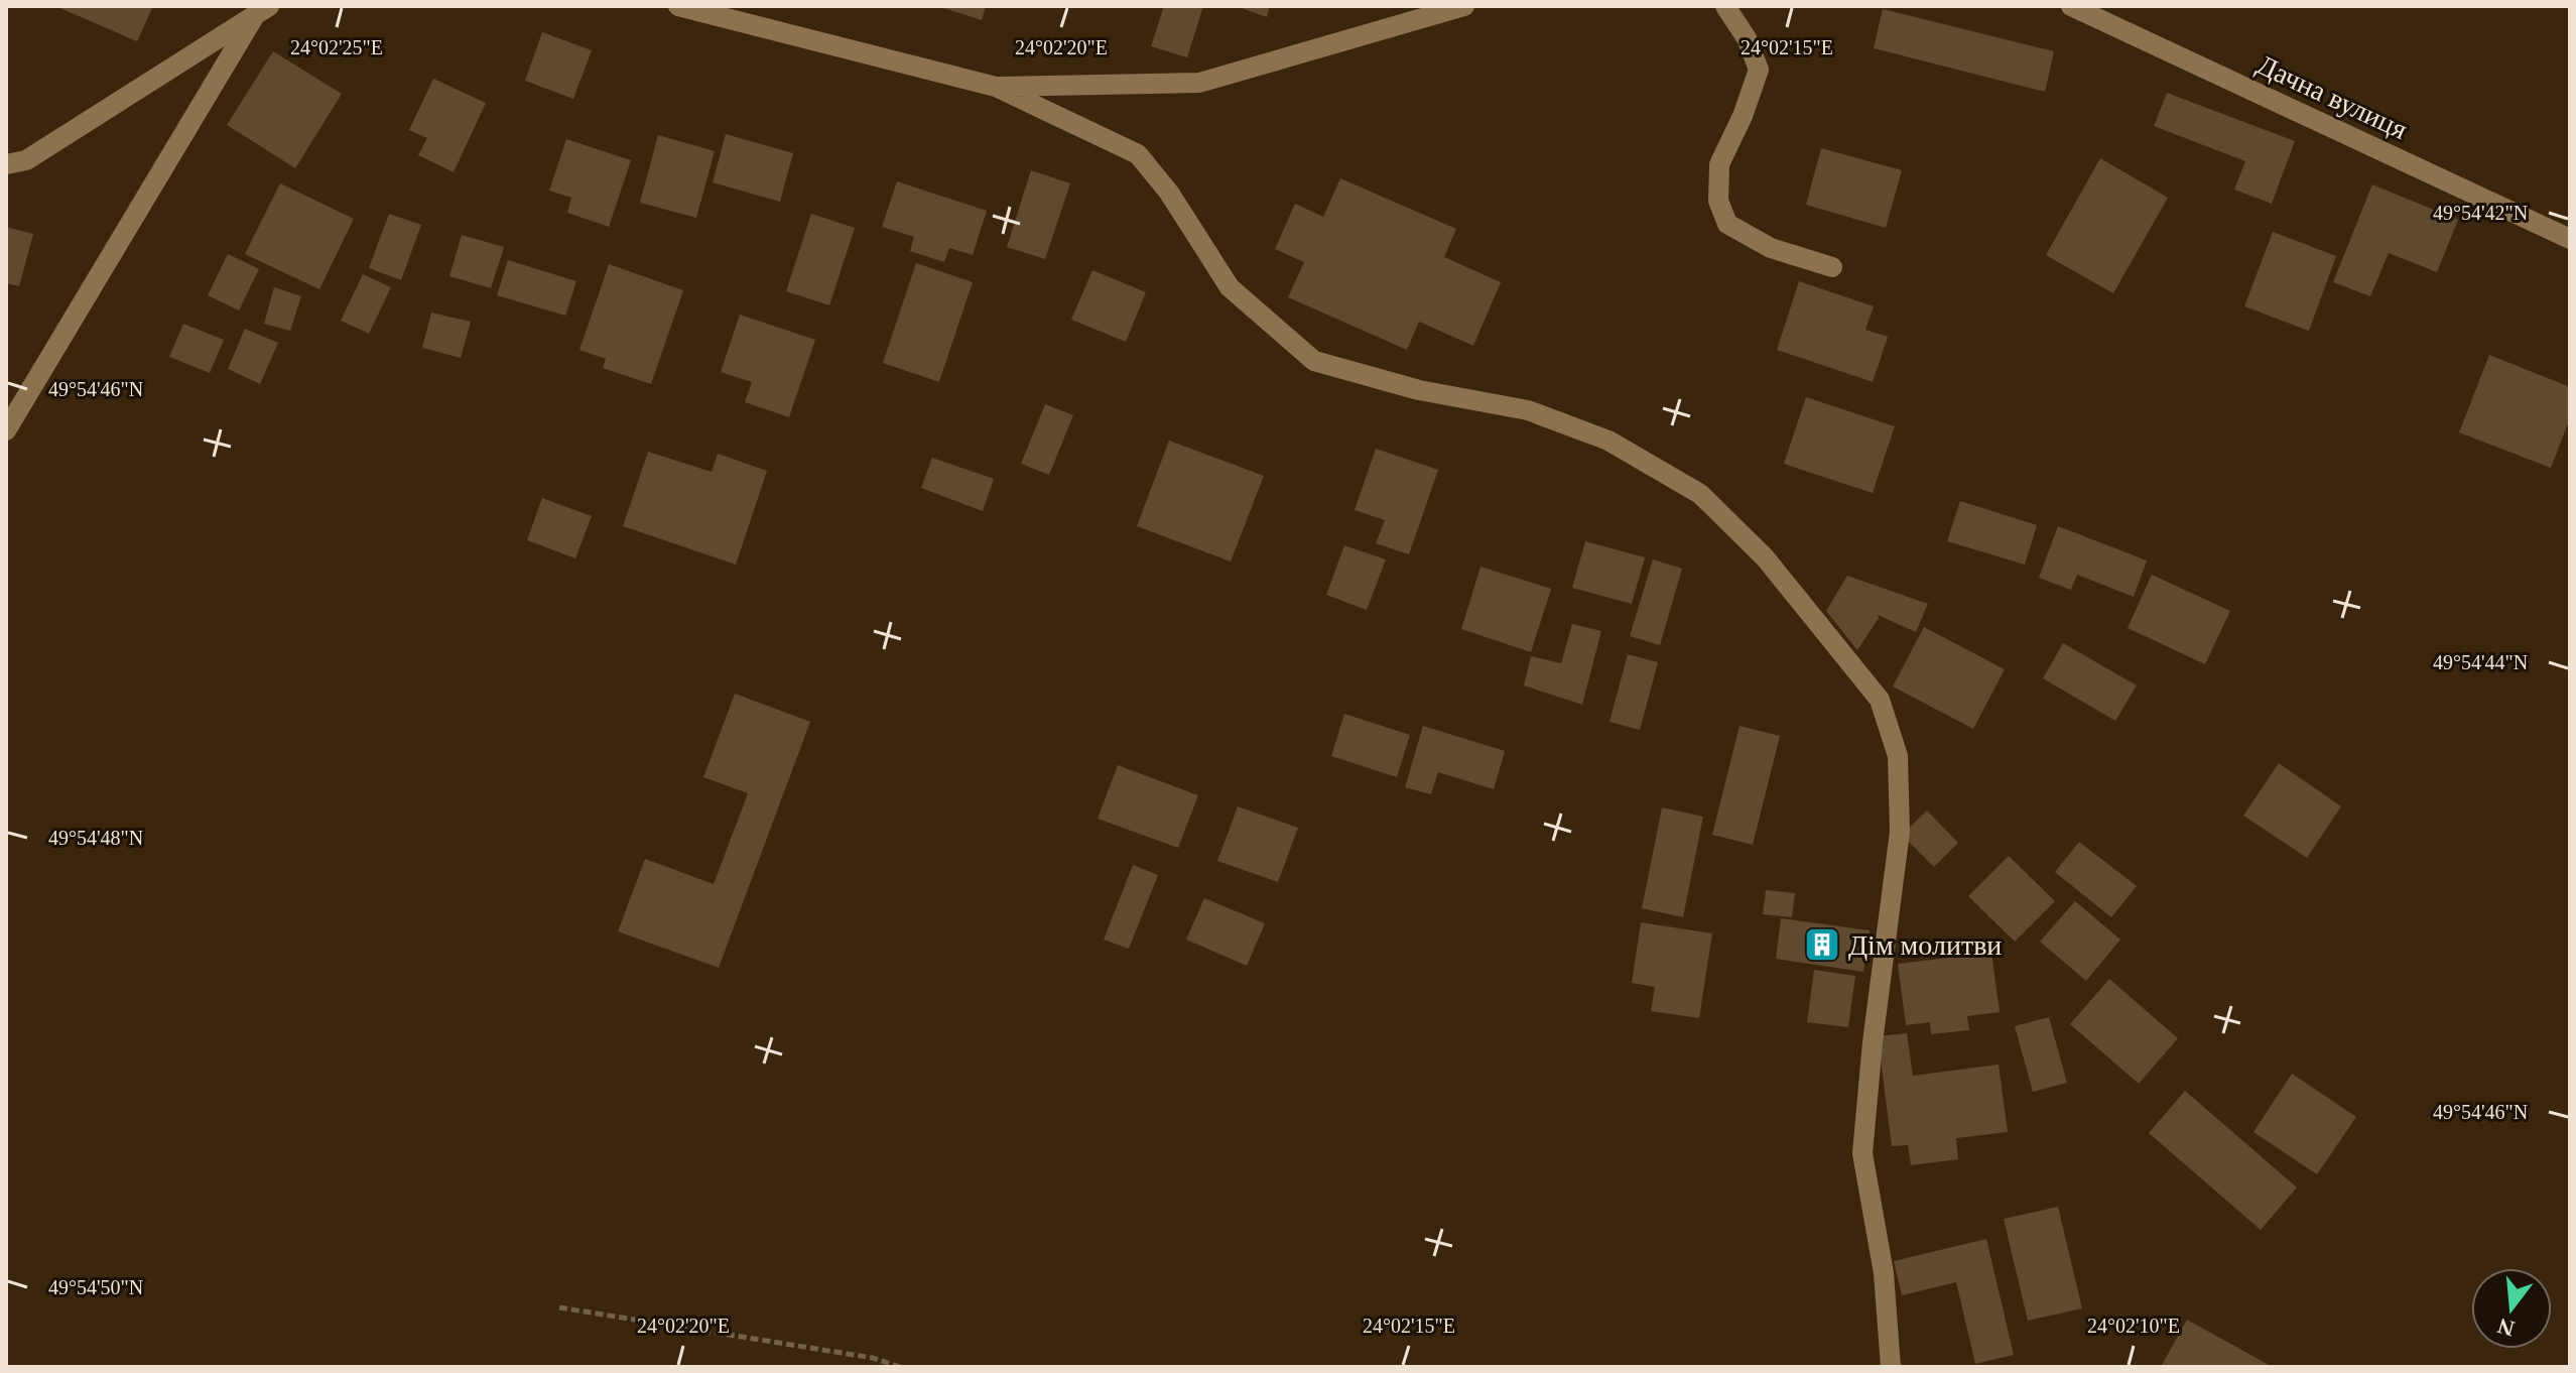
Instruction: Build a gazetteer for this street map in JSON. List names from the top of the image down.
{
  "streets": {
    "street": ["Дачна вулиця"]
  },
  "places": {
    "building": ["Дім молитви"]
  },
  "north": "bottom",
  "coordinates": [
    "24°02'25\"E",
    "24°02'20\"E",
    "24°02'15\"E",
    "49°54'42\"N",
    "49°54'46\"N",
    "49°54'44\"N",
    "49°54'48\"N",
    "49°54'50\"N",
    "24°02'10\"E"
  ]
}
